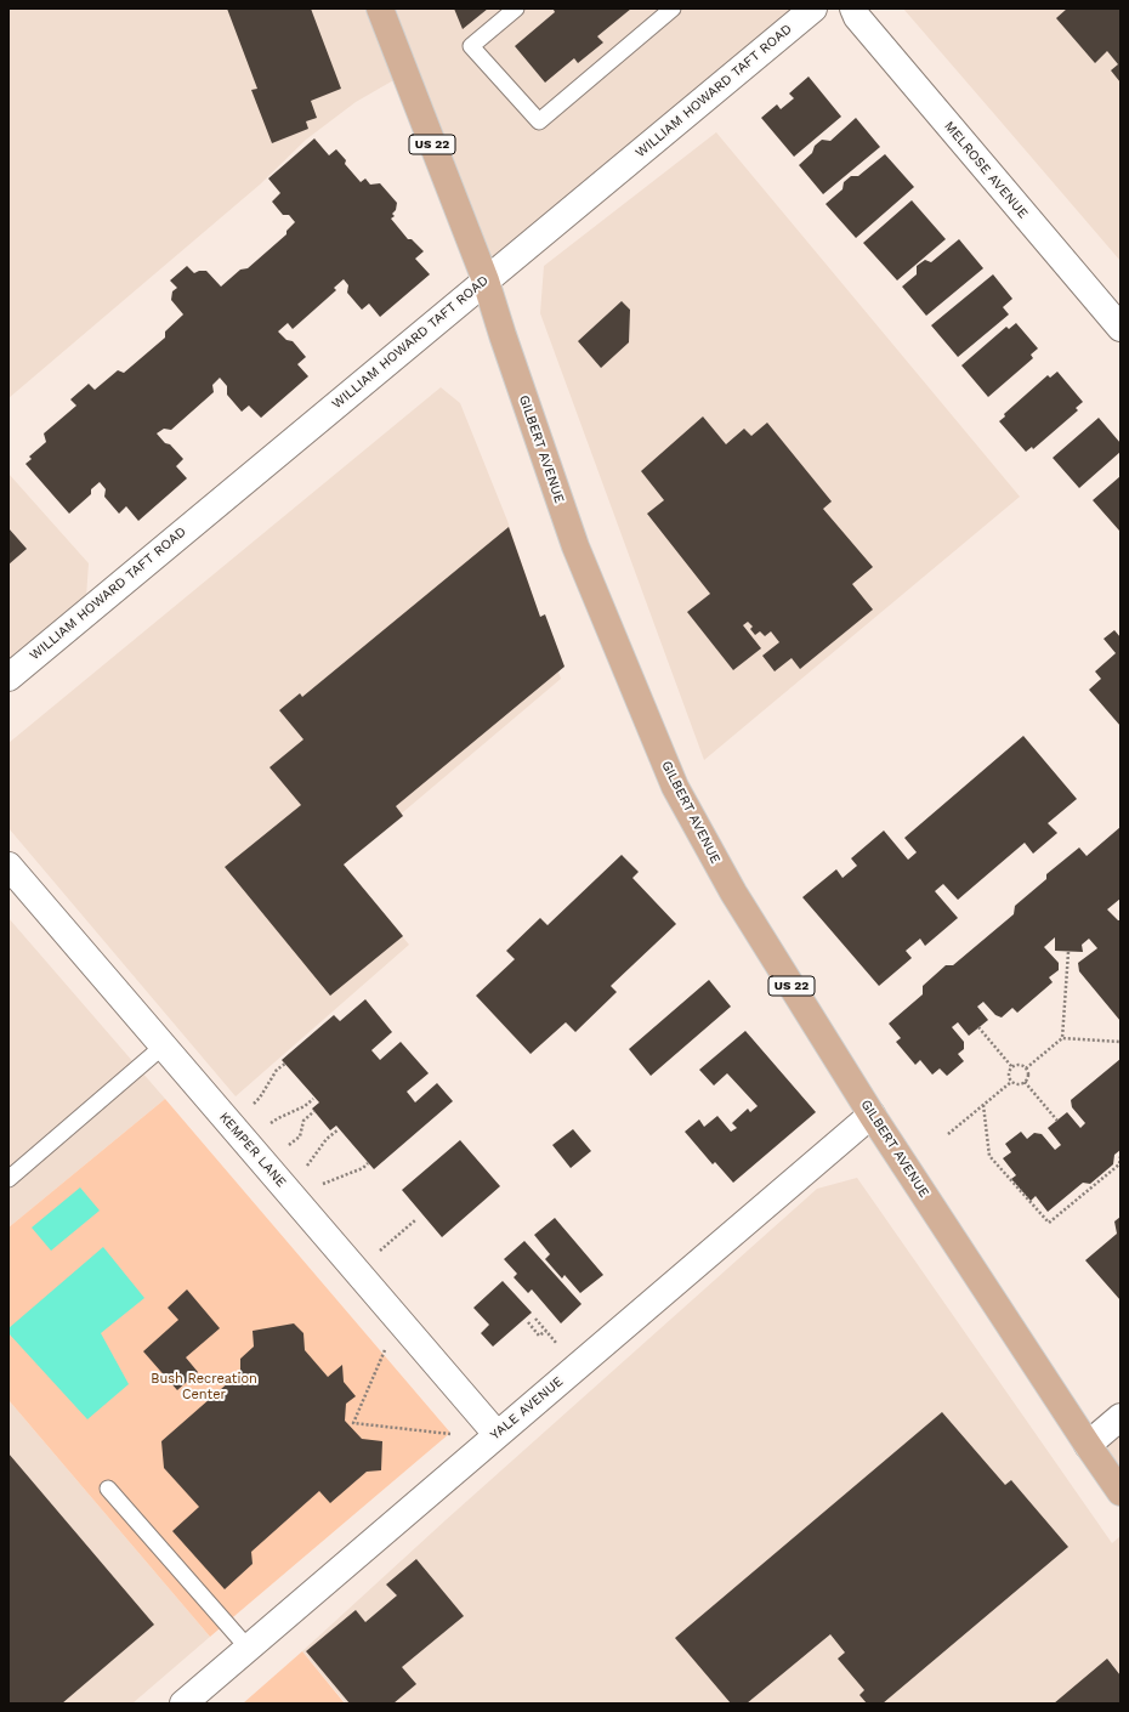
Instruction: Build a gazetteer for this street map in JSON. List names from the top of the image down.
{
  "streets": {
    "main road": ["US 22", "GILBERT AVENUE"],
    "street": [
      "WILLIAM HOWARD TAFT ROAD",
      "MELROSE AVENUE",
      "KEMPER LANE",
      "YALE AVENUE"
    ]
  },
  "crossings": [
    ["WILLIAM HOWARD TAFT ROAD", "GILBERT AVENUE"],
    ["GILBERT AVENUE", "YALE AVENUE"],
    ["KEMPER LANE", "YALE AVENUE"]
  ],
  "parks": ["Bush Recreation Center"]
}
